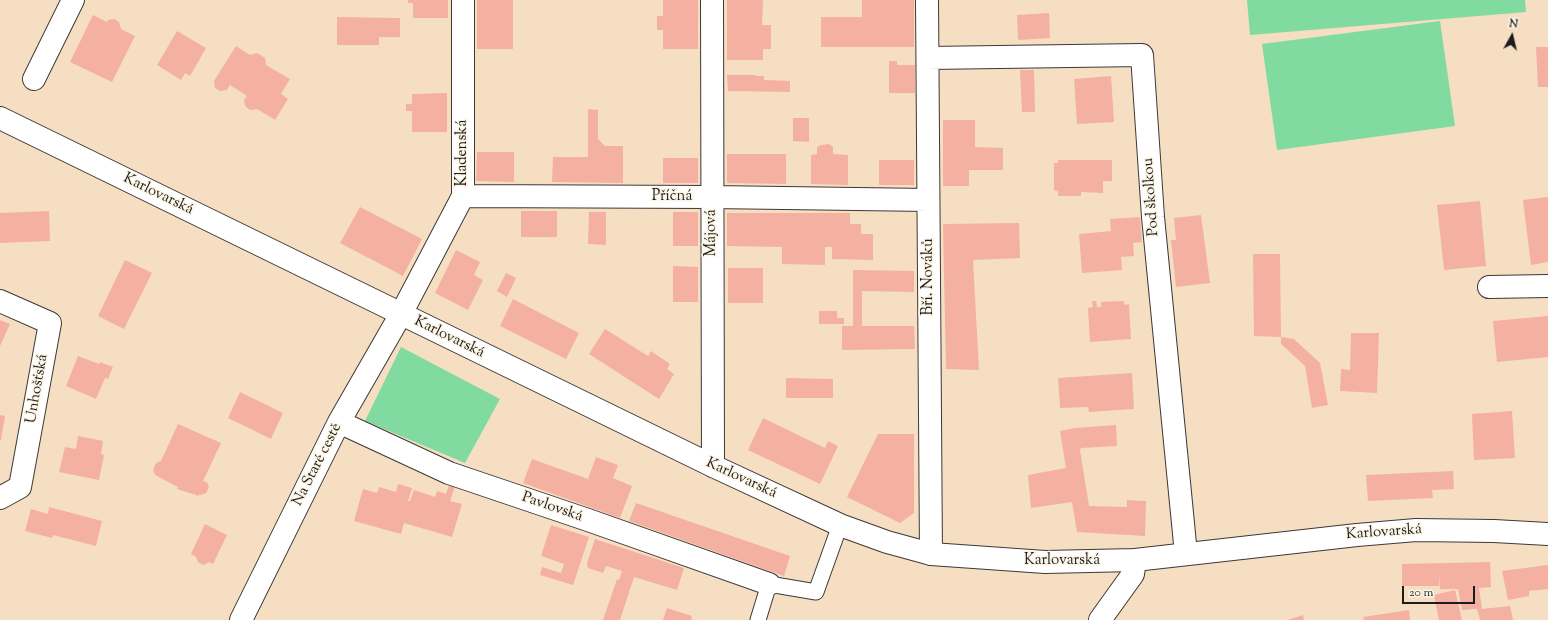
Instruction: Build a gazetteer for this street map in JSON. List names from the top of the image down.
{
  "streets": {
    "street": [
      "Kladenská",
      "Karlovarská",
      "Příčná",
      "Pod školkou",
      "Májová",
      "Bří. Nováků",
      "Unhošťská",
      "Na Staré cestě",
      "Pavlovská"
    ]
  },
  "crossings": [
    ["Kladenská", "Karlovarská"],
    ["Kladenská", "Příčná"],
    ["Kladenská", "Na Staré cestě"],
    ["Karlovarská", "Pod školkou"],
    ["Karlovarská", "Májová"],
    ["Karlovarská", "Bří. Nováků"],
    ["Karlovarská", "Na Staré cestě"],
    ["Příčná", "Májová"],
    ["Příčná", "Bří. Nováků"],
    ["Pod školkou", "Bří. Nováků"],
    ["Na Staré cestě", "Pavlovská"]
  ],
  "scale_bar": "20 m",
  "north": "top"
}
